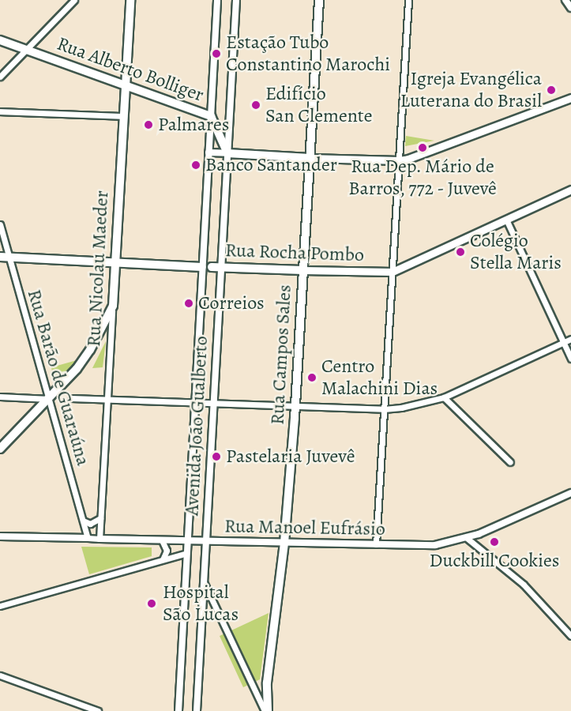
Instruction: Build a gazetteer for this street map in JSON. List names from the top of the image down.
{
  "streets": {
    "main road": [
      "Rua Alberto Bolliger",
      "Rua Rocha Pombo",
      "Rua Nicolau Maeder",
      "Rua Campos Sales"
    ],
    "street": ["Rua Barão de Guaraúna", "Avenida João Gualberto", "Rua Manoel Eufrásio"]
  },
  "crossings": [
    ["Rua Alberto Bolliger", "Rua Nicolau Maeder"],
    ["Rua Alberto Bolliger", "Avenida João Gualberto"],
    ["Rua Rocha Pombo", "Rua Nicolau Maeder"],
    ["Rua Rocha Pombo", "Rua Campos Sales"],
    ["Rua Rocha Pombo", "Rua Barão de Guaraúna"],
    ["Rua Rocha Pombo", "Avenida João Gualberto"],
    ["Rua Nicolau Maeder", "Rua Manoel Eufrásio"],
    ["Rua Campos Sales", "Rua Manoel Eufrásio"],
    ["Rua Barão de Guaraúna", "Rua Manoel Eufrásio"],
    ["Avenida João Gualberto", "Rua Manoel Eufrásio"]
  ],
  "places": [
    "Estação Tubo Constantino Marochi",
    "Igreja Evangélica Luterana do Brasil",
    "Edifício San Clemente",
    "Palmares",
    "Rua Dep. Mário de Barros, 772 - Juvevê",
    "Banco Santander",
    "Colégio Stella Maris",
    "Correios",
    "Centro Malachini Dias",
    "Pastelaria Juvevê",
    "Duckbill Cookies",
    "Hospital São Lucas"
  ]
}
